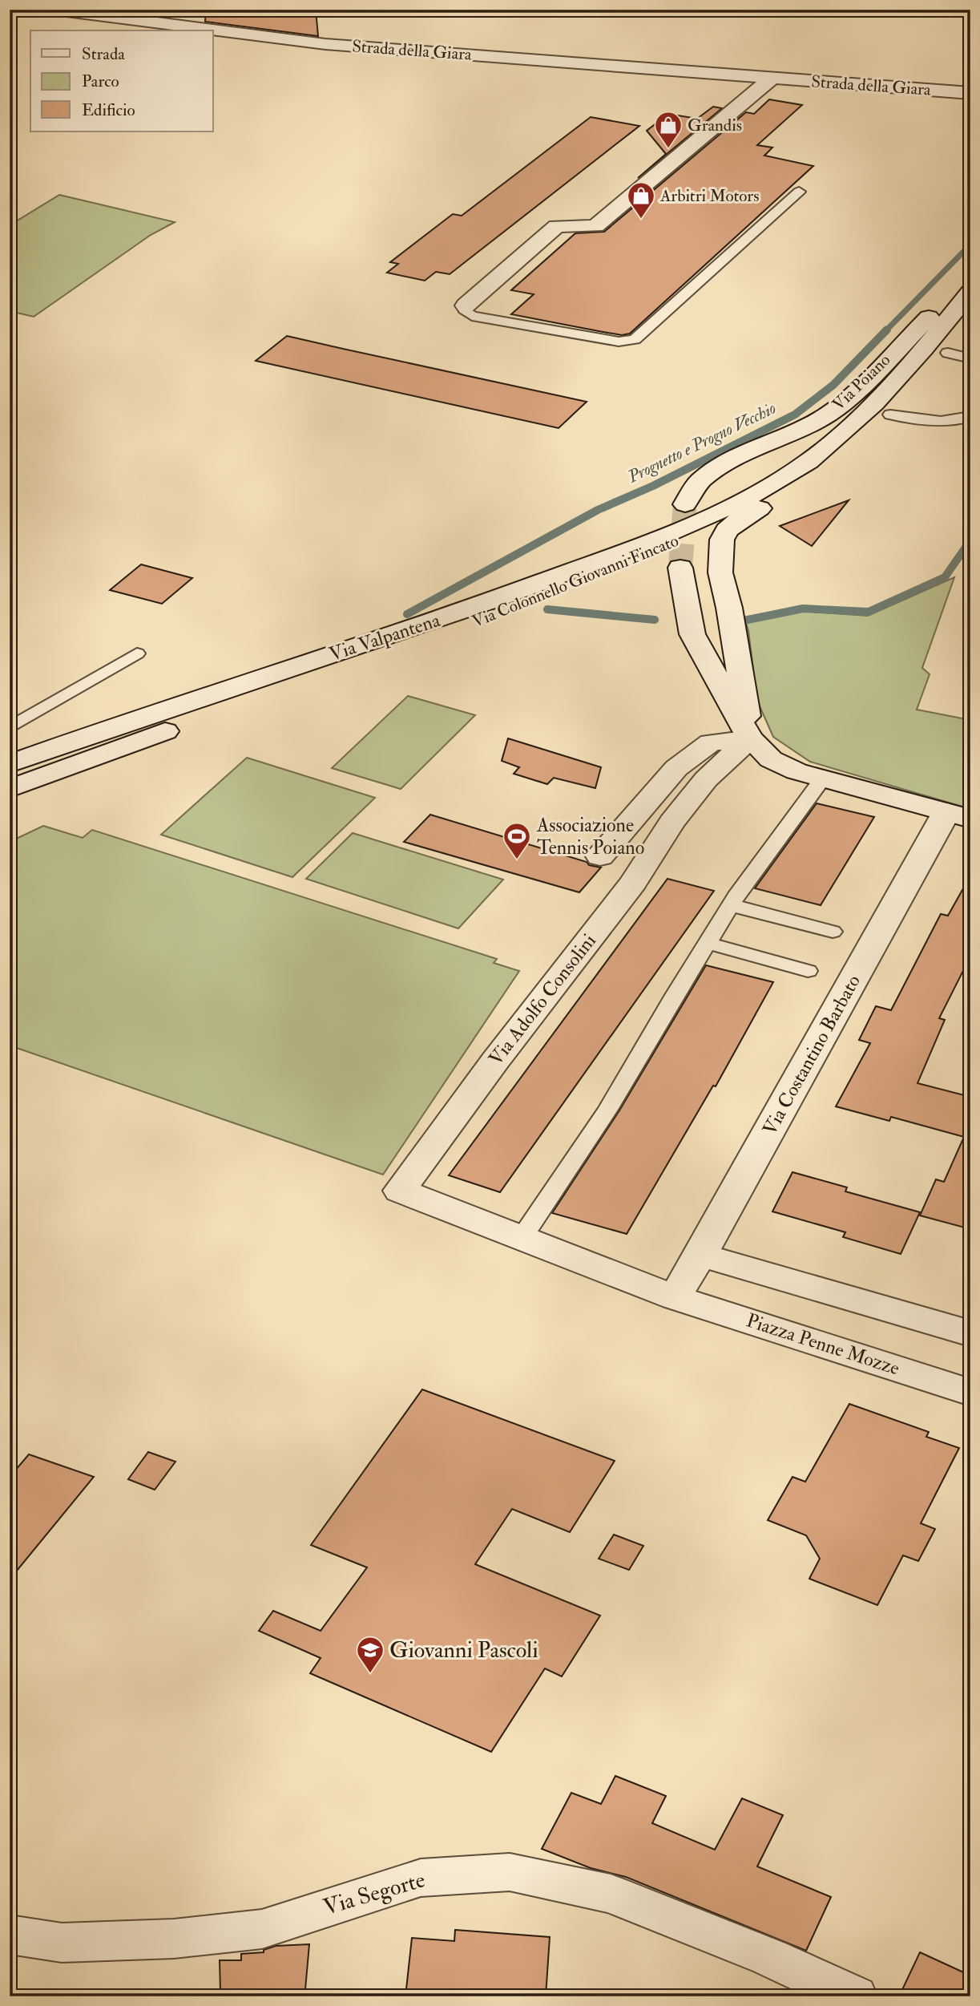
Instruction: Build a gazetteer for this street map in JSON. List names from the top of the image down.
{
  "streets": {
    "street": [
      "Strada della Giara",
      "Via Poiano",
      "Via Colonnello Giovanni Fincato",
      "Via Valpantena",
      "Via Adolfo Consolini",
      "Via Costantino Barbato",
      "Piazza Penne Mozze",
      "Via Segorte"
    ]
  },
  "crossings": [
    ["Via Colonnello Giovanni Fincato", "Via Valpantena"],
    ["Via Adolfo Consolini", "Via Costantino Barbato"],
    ["Via Adolfo Consolini", "Piazza Penne Mozze"],
    ["Via Costantino Barbato", "Piazza Penne Mozze"]
  ],
  "water": ["Prognetto e Progno Vecchio"],
  "places": {
    "shop": ["Grandis", "Arbitri Motors"],
    "sports": ["Associazione Tennis Poiano"],
    "school or university": ["Giovanni Pascoli"]
  },
  "legend": ["Strada", "Parco", "Edificio"]
}
